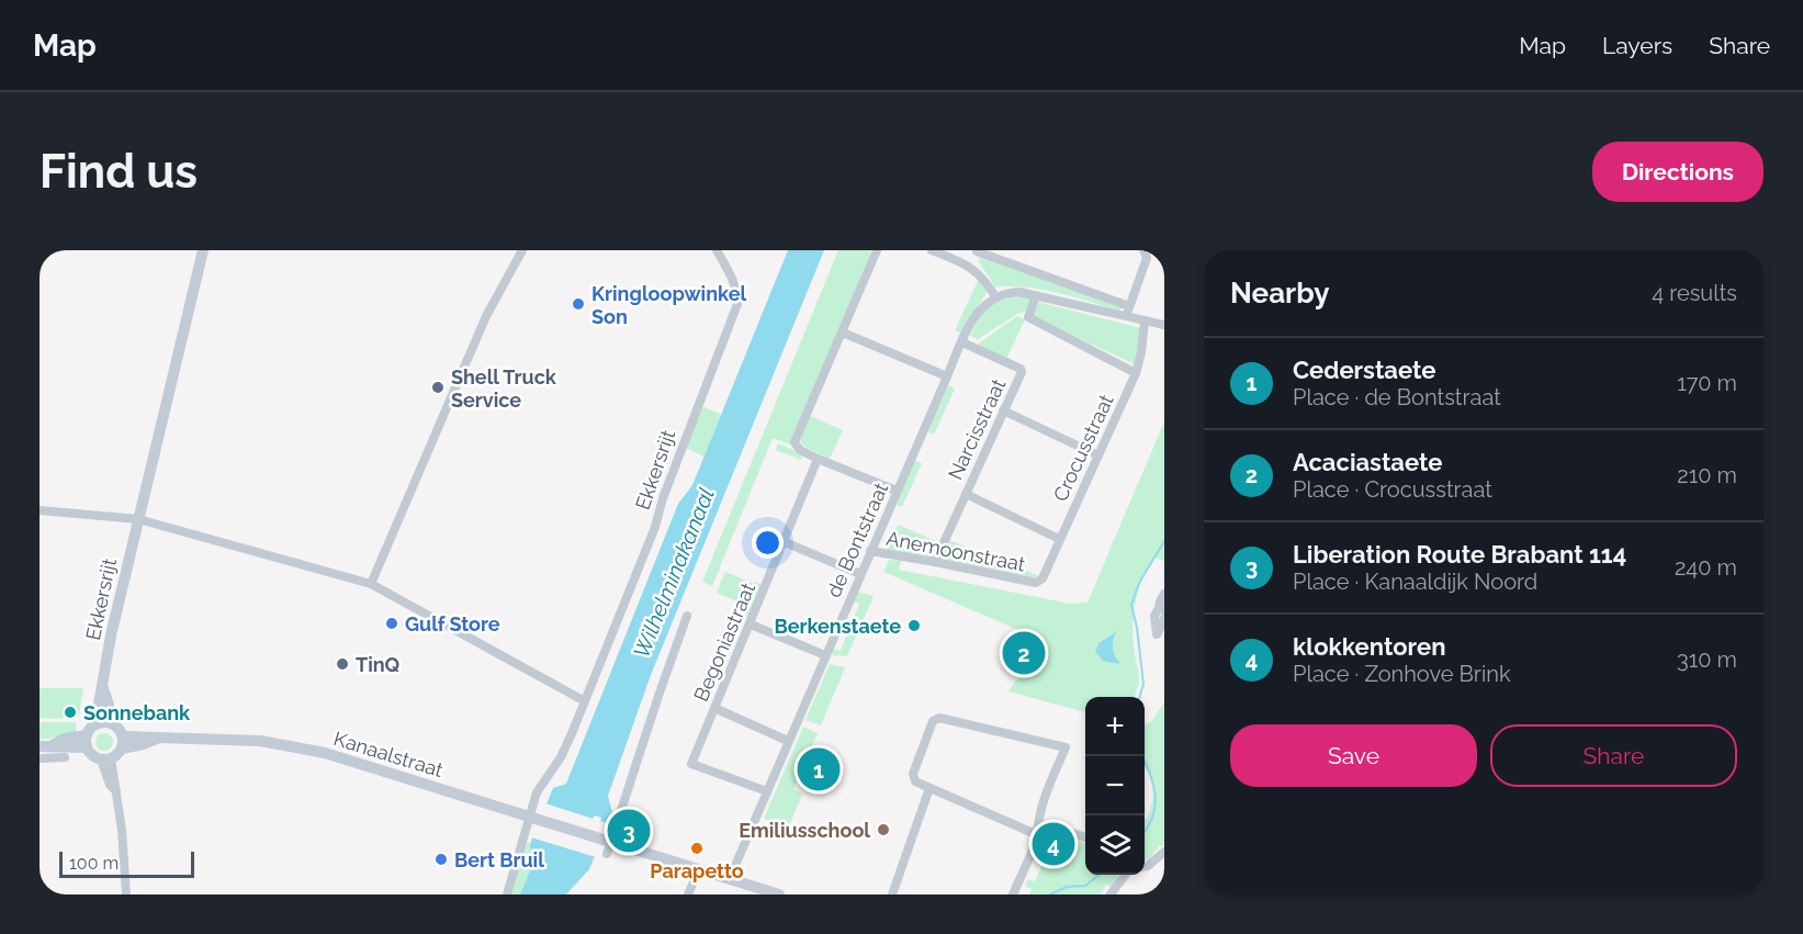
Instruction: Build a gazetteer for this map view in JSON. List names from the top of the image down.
{
  "streets": {
    "street": [
      "Narcisstraat",
      "Crocusstraat",
      "Ekkersrijt",
      "de Bontstraat",
      "Anemoonstraat",
      "Begoniastraat",
      "Kanaalstraat"
    ]
  },
  "crossings": [
    ["Narcisstraat", "de Bontstraat"],
    ["Narcisstraat", "Anemoonstraat"],
    ["Crocusstraat", "Anemoonstraat"],
    ["Ekkersrijt", "Kanaalstraat"],
    ["de Bontstraat", "Anemoonstraat"],
    ["de Bontstraat", "Begoniastraat"],
    ["de Bontstraat", "Kanaalstraat"]
  ],
  "water": ["Wilhelminakanaal"],
  "places": [
    "Kringloopwinkel Son",
    "Shell Truck Service",
    "Gulf Store",
    "Berkenstaete",
    "TinQ",
    "Sonnebank",
    "Emiliusschool",
    "Parapetto",
    "Bert Bruil"
  ],
  "scale_bar": "100 m",
  "page": {
    "header": "Map",
    "nav": ["Map", "Layers", "Share"],
    "buttons": [
      "Directions",
      ["Save", "Share"]
    ],
    "title": "Find us",
    "heading": ["Nearby", "4 results"],
    "list": [
      {
        "mark": "1",
        "name": "Cederstaete",
        "note": "Place · de Bontstraat",
        "value": "170 m"
      },
      {
        "mark": "2",
        "name": "Acaciastaete",
        "note": "Place · Crocusstraat",
        "value": "210 m"
      },
      {
        "mark": "3",
        "name": "Liberation Route Brabant 114",
        "note": "Place · Kanaaldijk Noord",
        "value": "240 m"
      },
      {
        "mark": "4",
        "name": "klokkentoren",
        "note": "Place · Zonhove Brink",
        "value": "310 m"
      }
    ],
    "pins": [
      "2",
      "1",
      "3",
      "4"
    ],
    "map_buttons": ["+", "−"],
    "scale": "100 m"
  }
}
